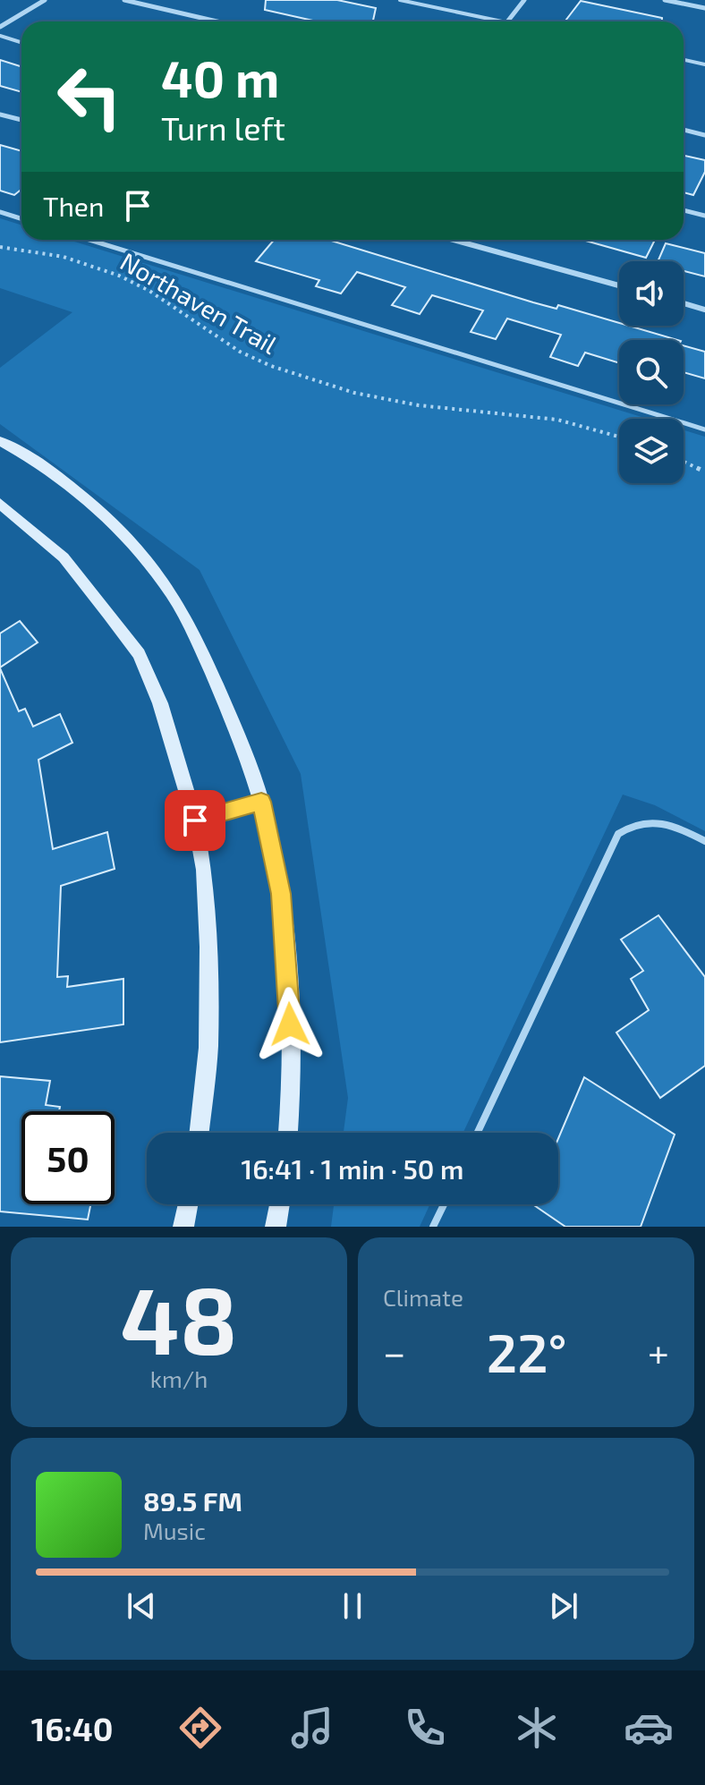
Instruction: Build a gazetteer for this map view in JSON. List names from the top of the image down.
{
  "streets": {
    "path": ["Northaven Trail"]
  },
  "page": {
    "turn": ["40 m", "Turn left"],
    "then": "Then",
    "limit": "50",
    "trip": "16:41 · 1 min · 50 m",
    "tile": [
      ["48", "km/h"],
      "Climate"
    ],
    "heat": ["−", "22°", "+"],
    "song": ["89.5 FM", "Music"],
    "tabs": "16:40"
  }
}
